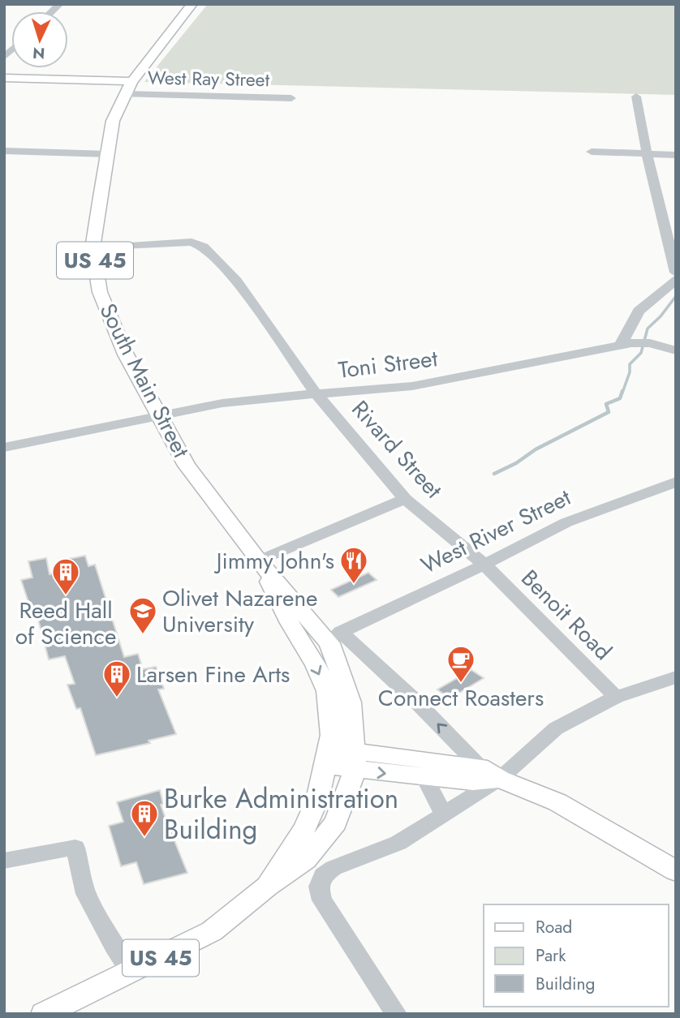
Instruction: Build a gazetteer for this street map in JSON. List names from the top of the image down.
{
  "streets": {
    "main road": ["US 45", "South Main Street"],
    "street": [
      "West Ray Street",
      "Toni Street",
      "Rivard Street",
      "West River Street",
      "Benoit Road"
    ]
  },
  "crossings": [
    ["West Ray Street", "US 45"],
    ["West Ray Street", "South Main Street"],
    ["US 45", "South Main Street"],
    ["Toni Street", "South Main Street"],
    ["Toni Street", "Rivard Street"],
    ["South Main Street", "Rivard Street"],
    ["South Main Street", "West River Street"],
    ["Rivard Street", "West River Street"],
    ["Rivard Street", "Benoit Road"],
    ["West River Street", "Benoit Road"]
  ],
  "places": {
    "restaurant": ["Jimmy John's"],
    "building": ["Reed Hall of Science", "Larsen Fine Arts", "Burke Administration Building"],
    "school or university": ["Olivet Nazarene University"],
    "cafe": ["Connect Roasters"]
  },
  "legend": ["Road", "Park", "Building"],
  "north": "bottom"
}
